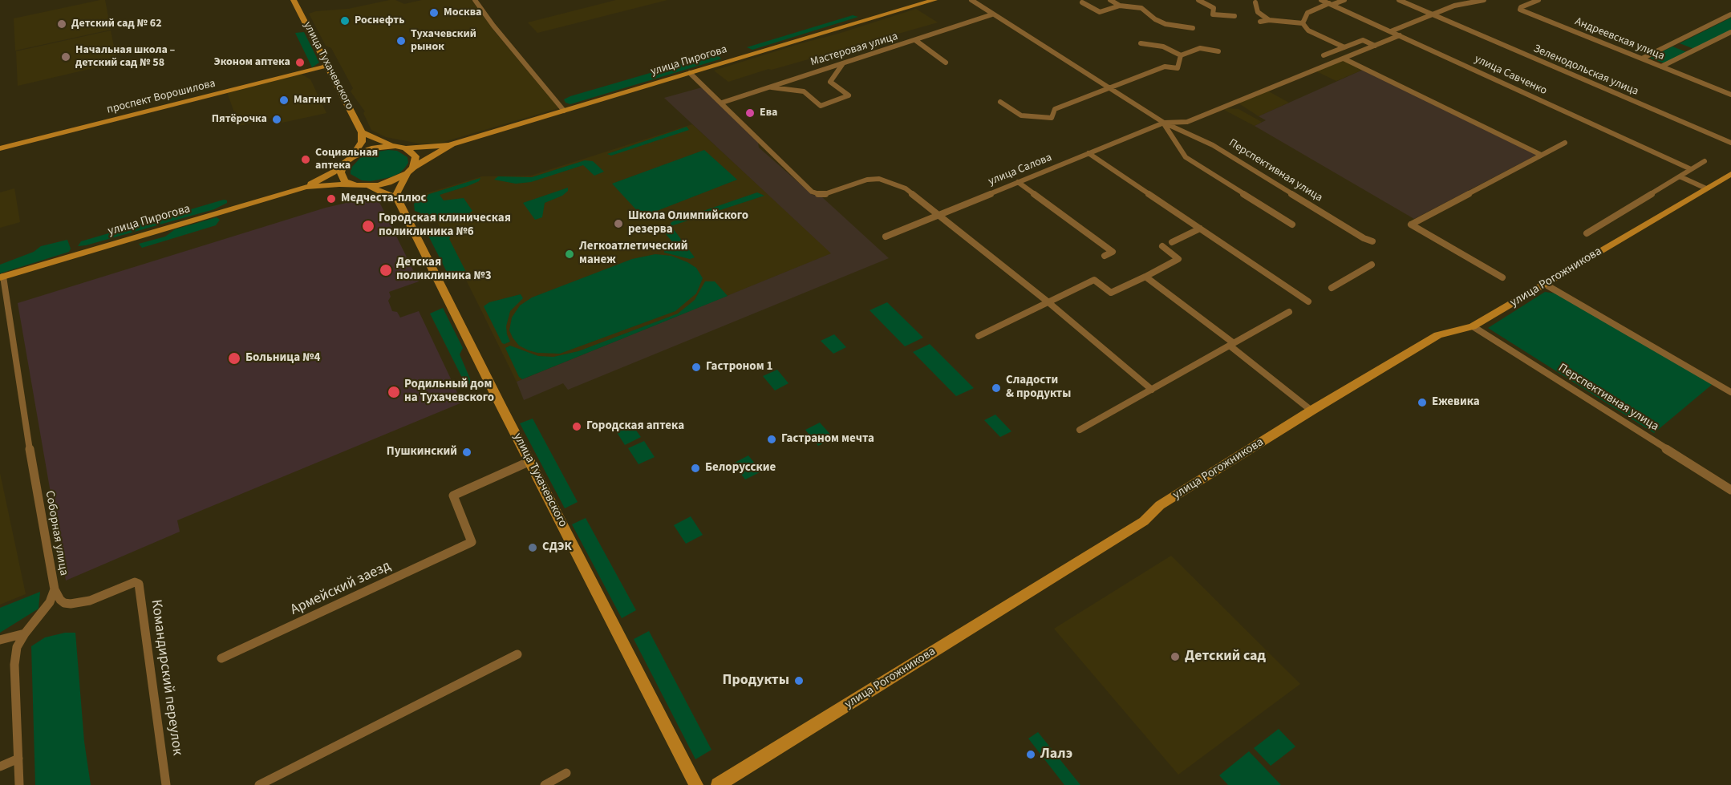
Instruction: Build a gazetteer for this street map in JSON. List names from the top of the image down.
{
  "streets": {
    "main road": [
      "улица Пирогова",
      "улица Тухачевского",
      "проспект Ворошилова",
      "улица Рогожникова"
    ],
    "street": [
      "Андреевская улица",
      "Мастеровая улица",
      "Зеленодольская улица",
      "улица Савченко",
      "улица Салова",
      "Перспективная улица",
      "Соборная улица",
      "Армейский заезд",
      "Командирский переулок"
    ]
  },
  "crossings": [
    ["Мастеровая улица", "Перспективная улица"],
    ["улица Пирогова", "Соборная улица"],
    ["улица Тухачевского", "проспект Ворошилова"],
    ["улица Тухачевского", "Армейский заезд"],
    ["улица Савченко", "улица Салова"],
    ["улица Салова", "Перспективная улица"],
    ["Перспективная улица", "улица Рогожникова"],
    ["Соборная улица", "Командирский переулок"]
  ],
  "places": [
    "Москва",
    "Роснефть",
    "Детский сад № 62",
    "Тухачевский рынок",
    "Начальная школа – детский сад № 58",
    "Эконом аптека",
    "Магнит",
    "Ева",
    "Пятёрочка",
    "Социальная аптека",
    "Медчеста-плюс",
    "Школа Олимпийского резерва",
    "Городская клиническая поликлиника №6",
    "Легкоатлетический манеж",
    "Детская поликлиника №3",
    "Больница №4",
    "Гастроном 1",
    "Сладости & продукты",
    "Родильный дом на Тухачевского",
    "Ежевика",
    "Городская аптека",
    "Гастраном мечта",
    "Пушкинский",
    "Белорусские",
    "СДЭК",
    "Детский сад",
    "Продукты",
    "Лалэ"
  ]
}
